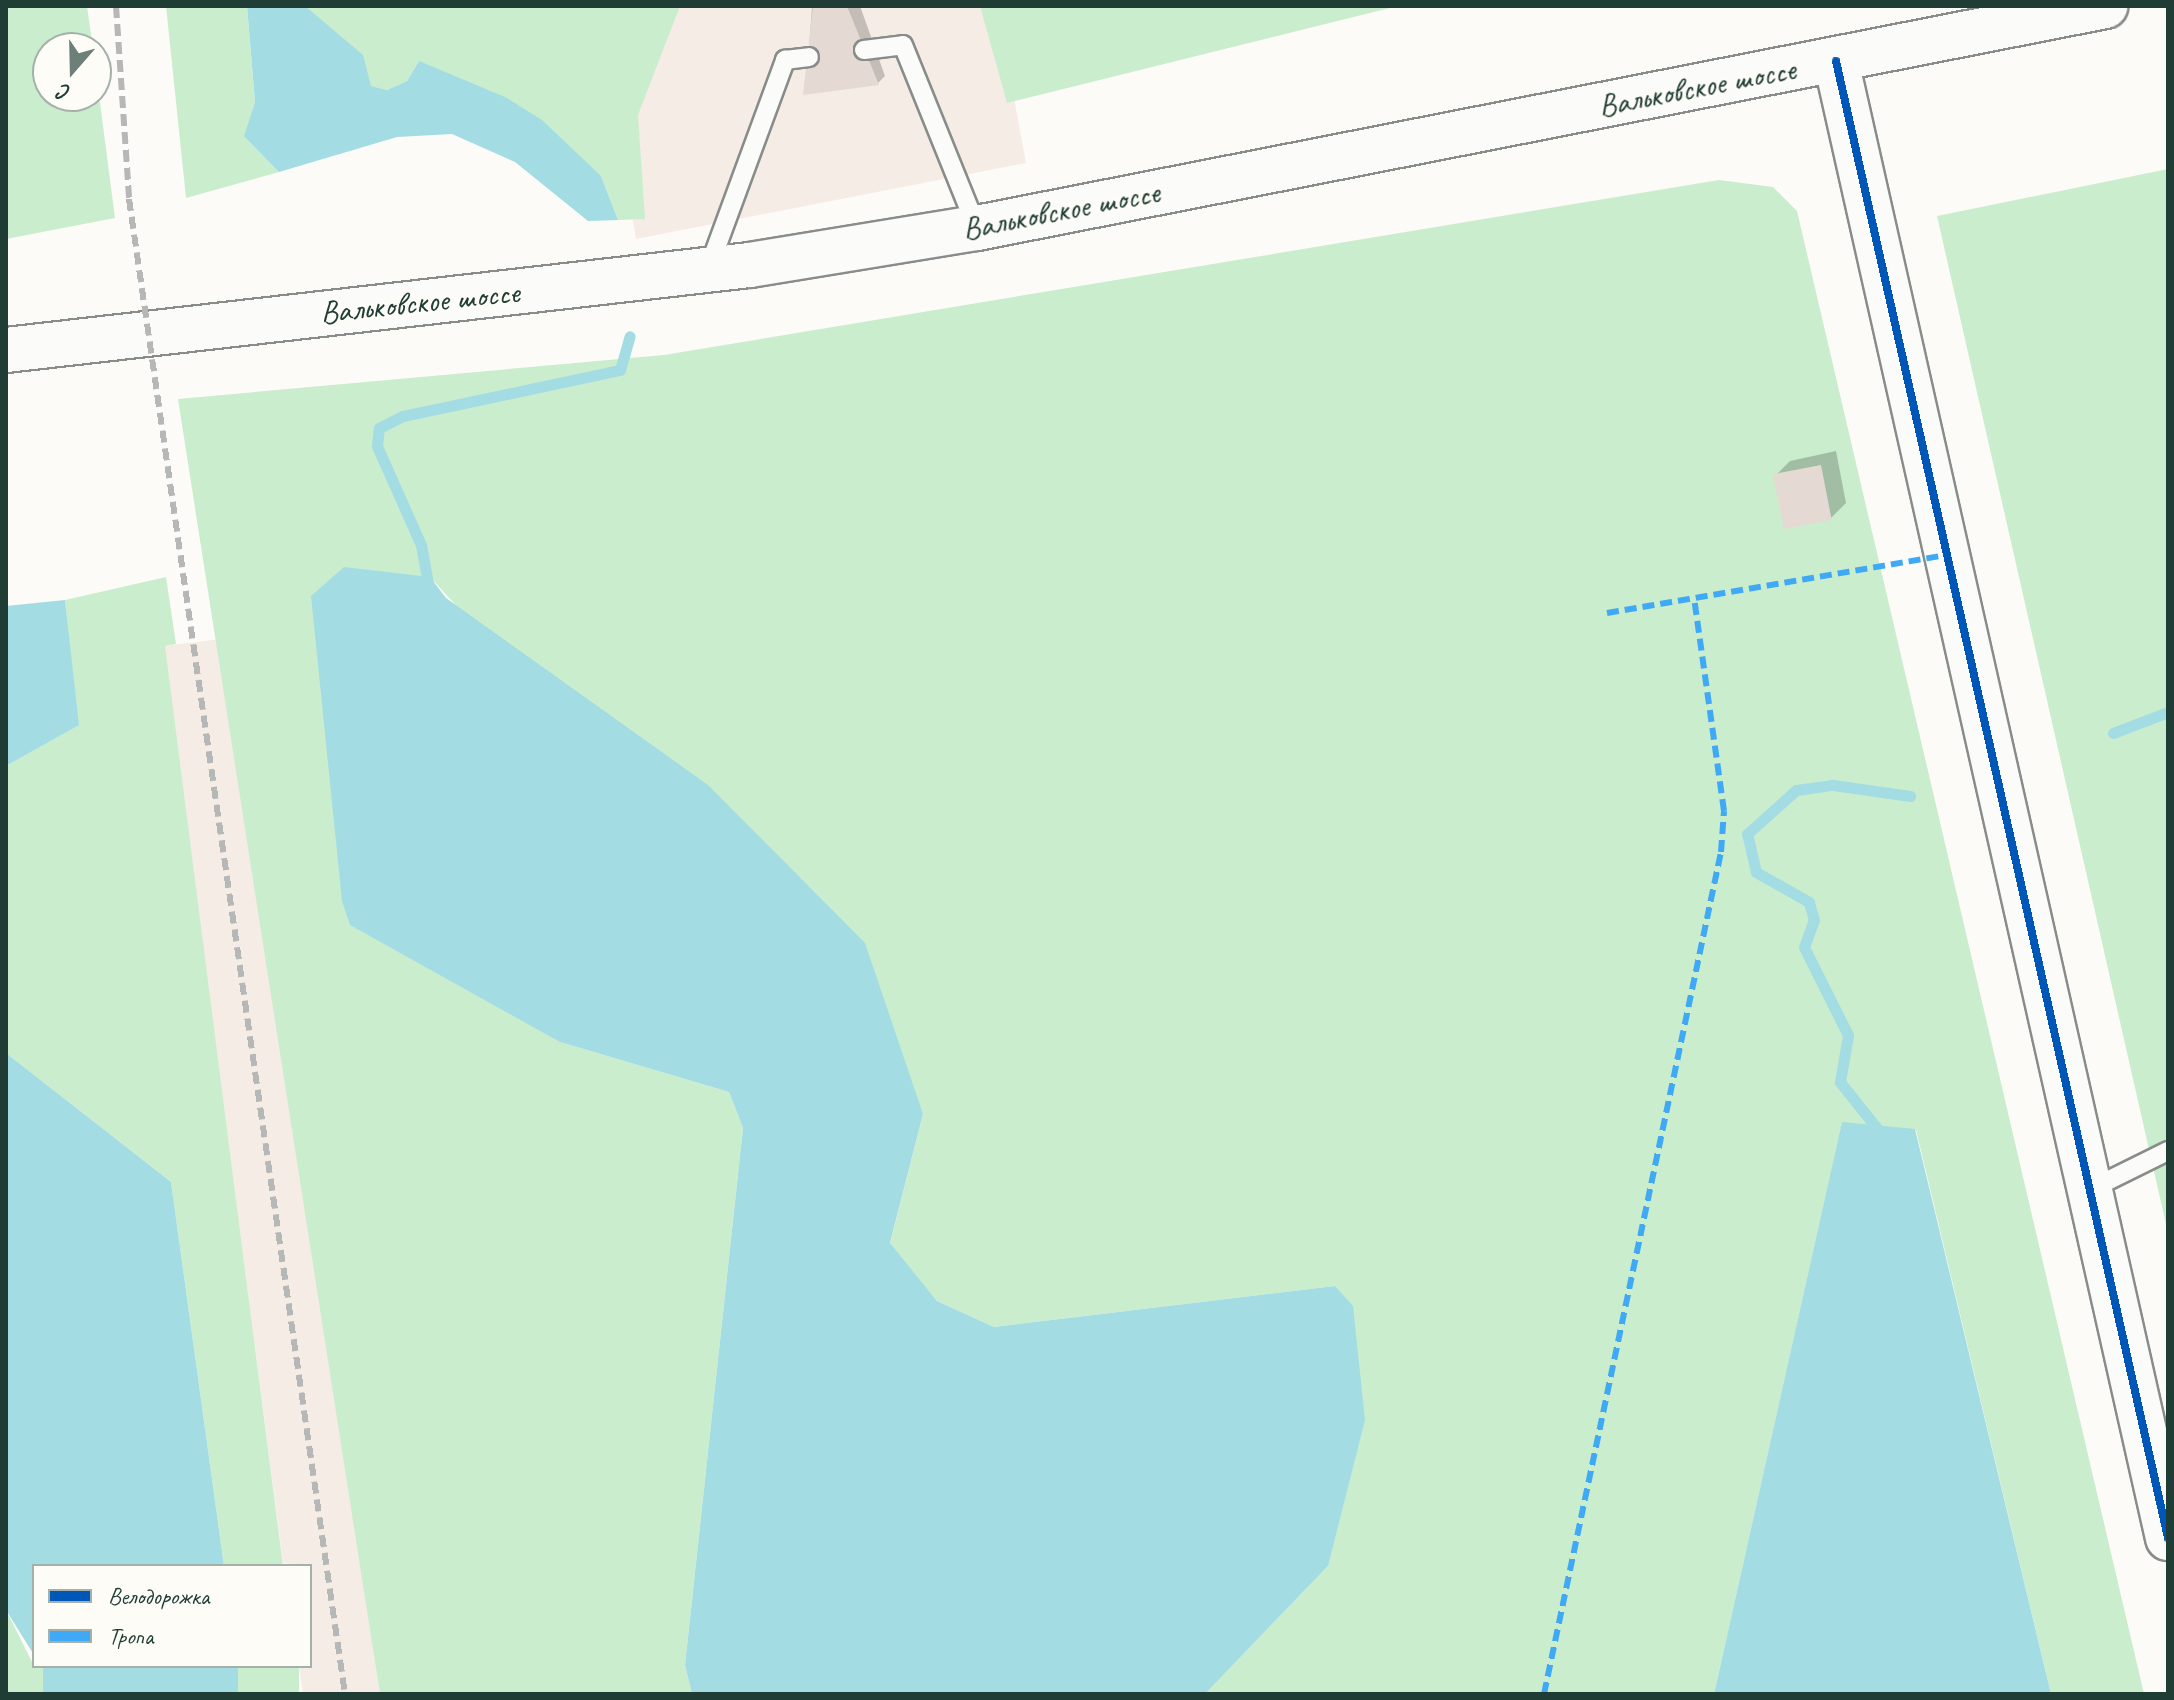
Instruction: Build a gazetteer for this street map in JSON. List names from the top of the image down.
{
  "streets": {
    "main road": ["Вальковское шоссе"]
  },
  "legend": ["Велодорожка", "Тропа"],
  "north": "bottom"
}
